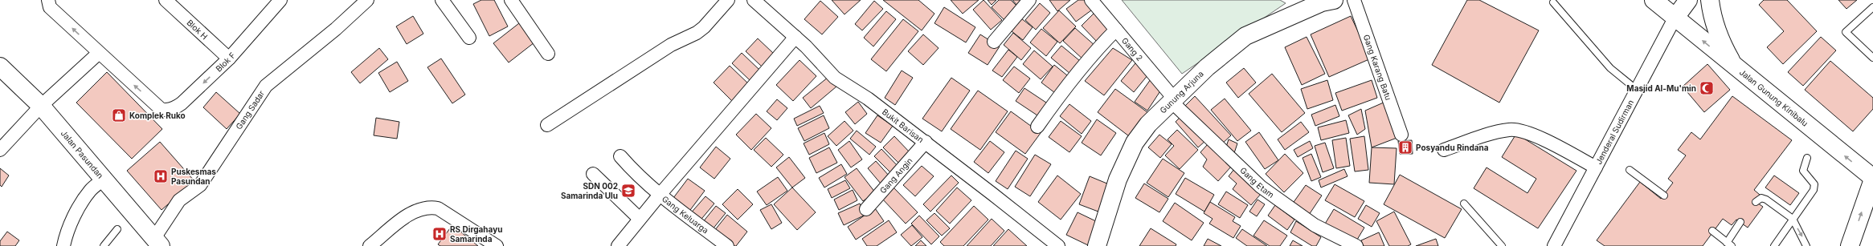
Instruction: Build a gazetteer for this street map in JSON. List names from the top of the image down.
{
  "streets": {
    "main road": ["Gunung Arjuna", "Jalan Gunung Kinibalu", "Jalan Pasundan"],
    "street": [
      "Blok H",
      "Gang 2",
      "Blok F",
      "Gang Karang Batu",
      "Gang Sadar",
      "Bukit Barisan",
      "Jenderal Sudirman",
      "Gang Angin",
      "Gang Etam",
      "Gang Keluarga"
    ]
  },
  "crossings": [
    ["Blok H", "Blok F"],
    ["Gang 2", "Gunung Arjuna"],
    ["Gang 2", "Gang Etam"],
    ["Gunung Arjuna", "Gang Etam"],
    ["Jalan Gunung Kinibalu", "Jenderal Sudirman"],
    ["Gang Sadar", "Jalan Pasundan"],
    ["Bukit Barisan", "Gang Angin"]
  ],
  "one_way": ["Jalan Gunung Kinibalu"],
  "places": {
    "mosque": ["Masjid Al-Mu'min"],
    "shop": ["Komplek Ruko"],
    "building": ["Posyandu Rindana"],
    "hospital": ["Puskesmas Pasundan", "RS Dirgahayu Samarinda"],
    "school or university": ["SDN 002 Samarinda Ulu"]
  }
}
